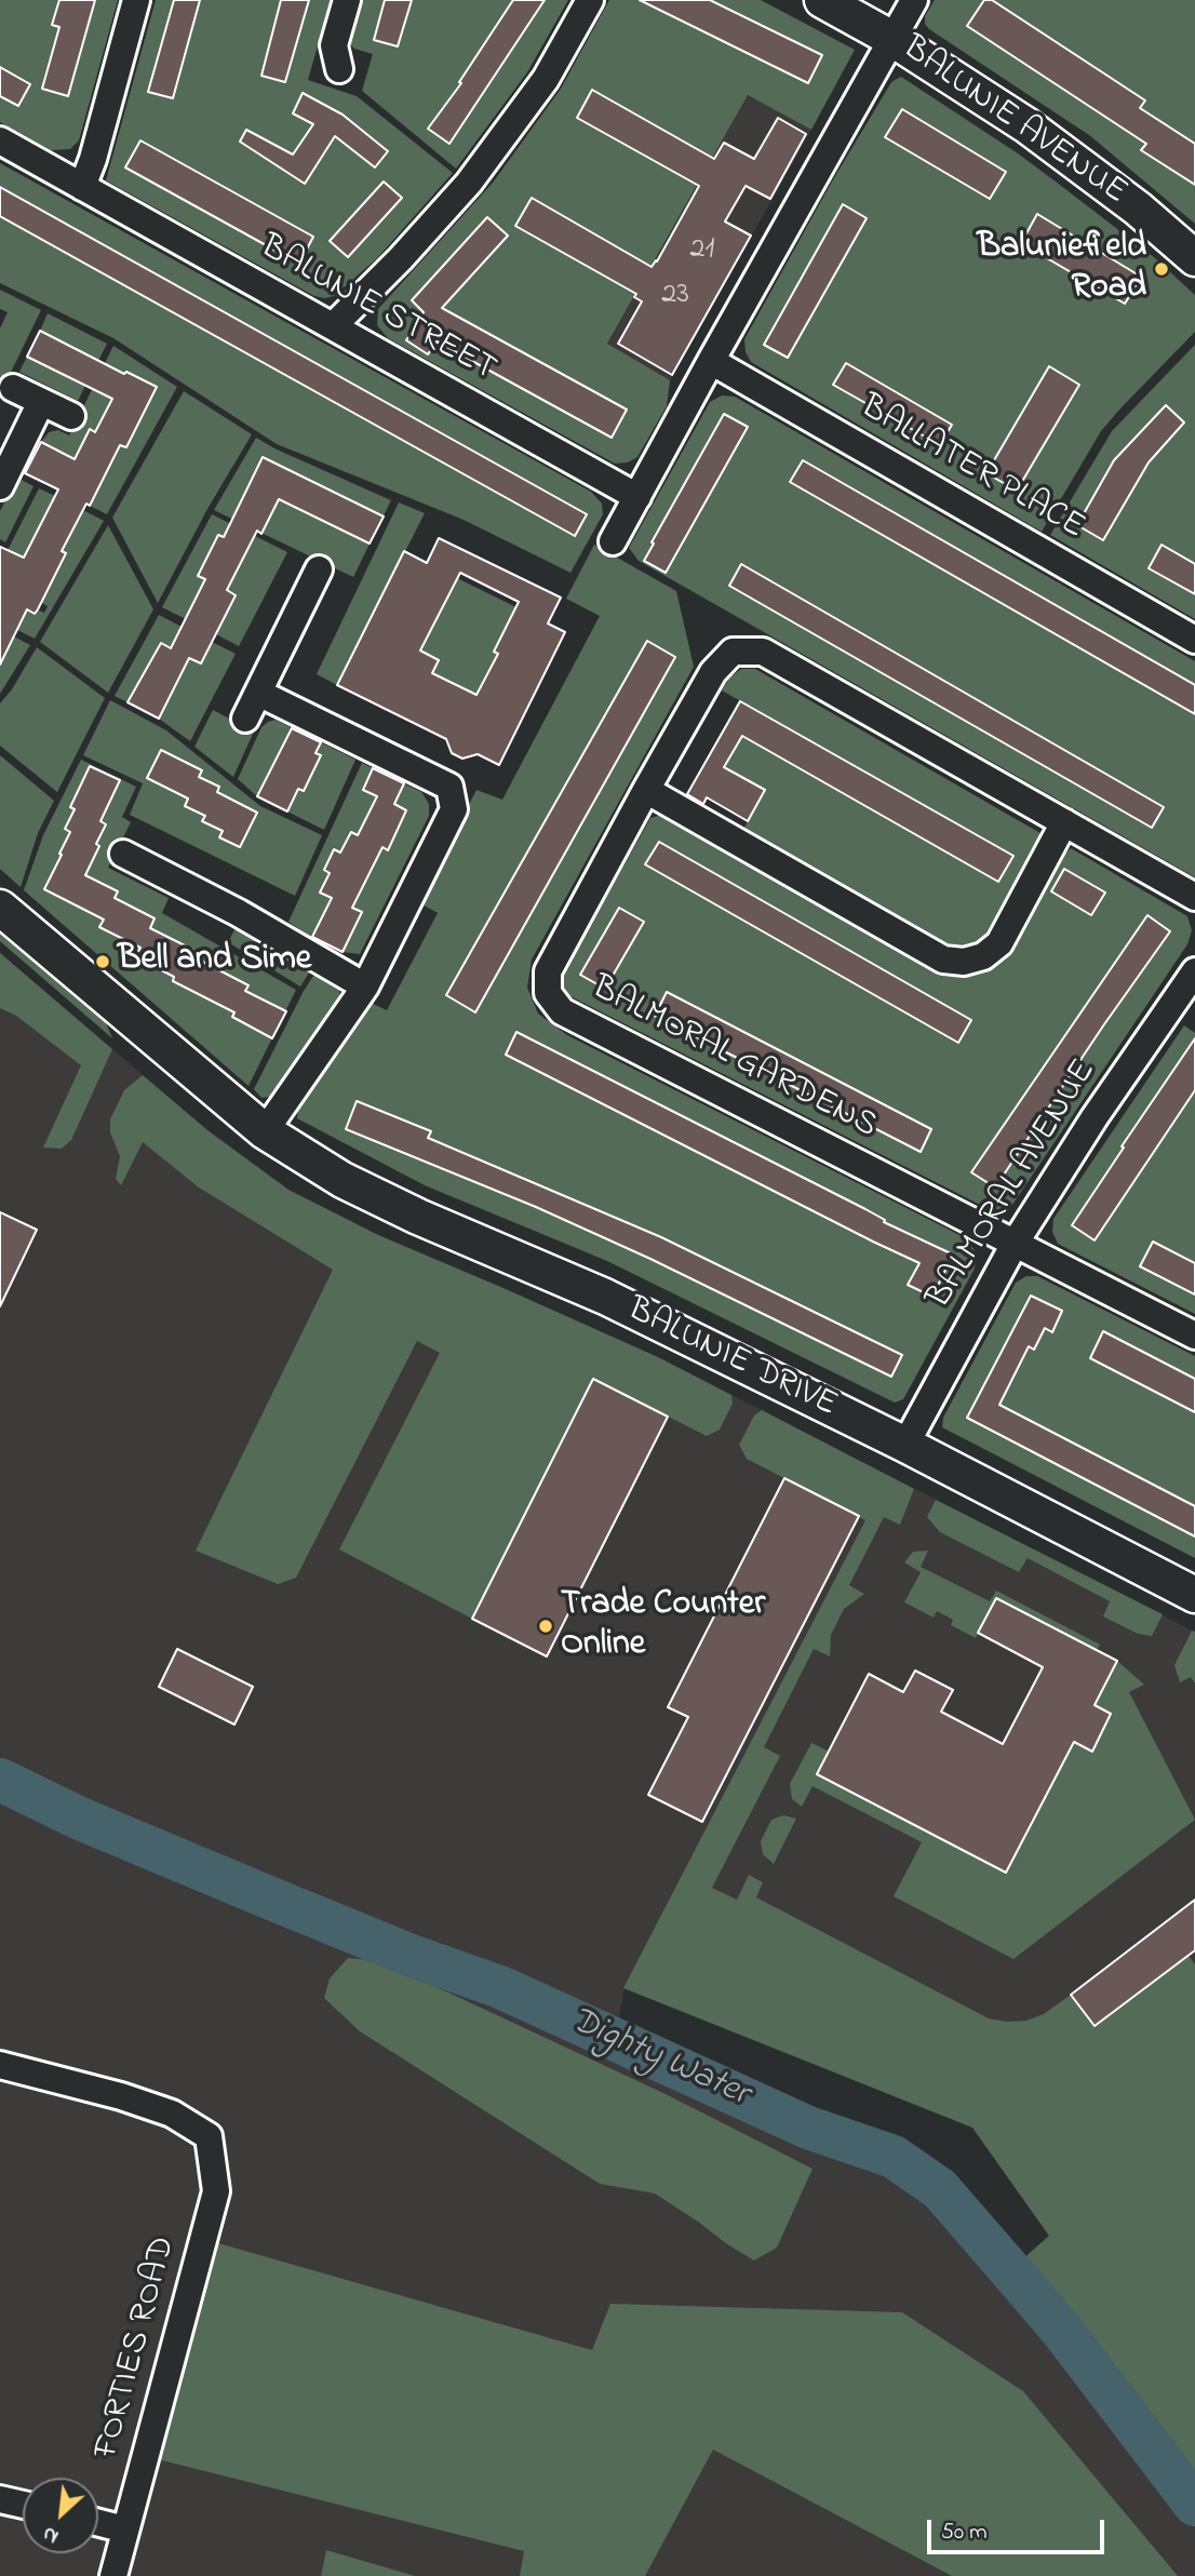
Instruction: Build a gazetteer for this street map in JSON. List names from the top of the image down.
{
  "streets": {
    "street": [
      "BALUNIE AVENUE",
      "BALUNIE STREET",
      "BALLATER PLACE",
      "BALMORAL GARDENS",
      "BALMORAL AVENUE",
      "BALUNIE DRIVE",
      "FORTIES ROAD"
    ]
  },
  "crossings": [
    ["BALMORAL GARDENS", "BALMORAL AVENUE"],
    ["BALMORAL AVENUE", "BALUNIE DRIVE"]
  ],
  "water": ["Dighty Water"],
  "places": ["Baluniefield Road", "Bell and Sime", "Trade Counter Online"],
  "house_numbers": ["21", "23"],
  "scale_bar": "50 m",
  "north": "bottom left"
}
